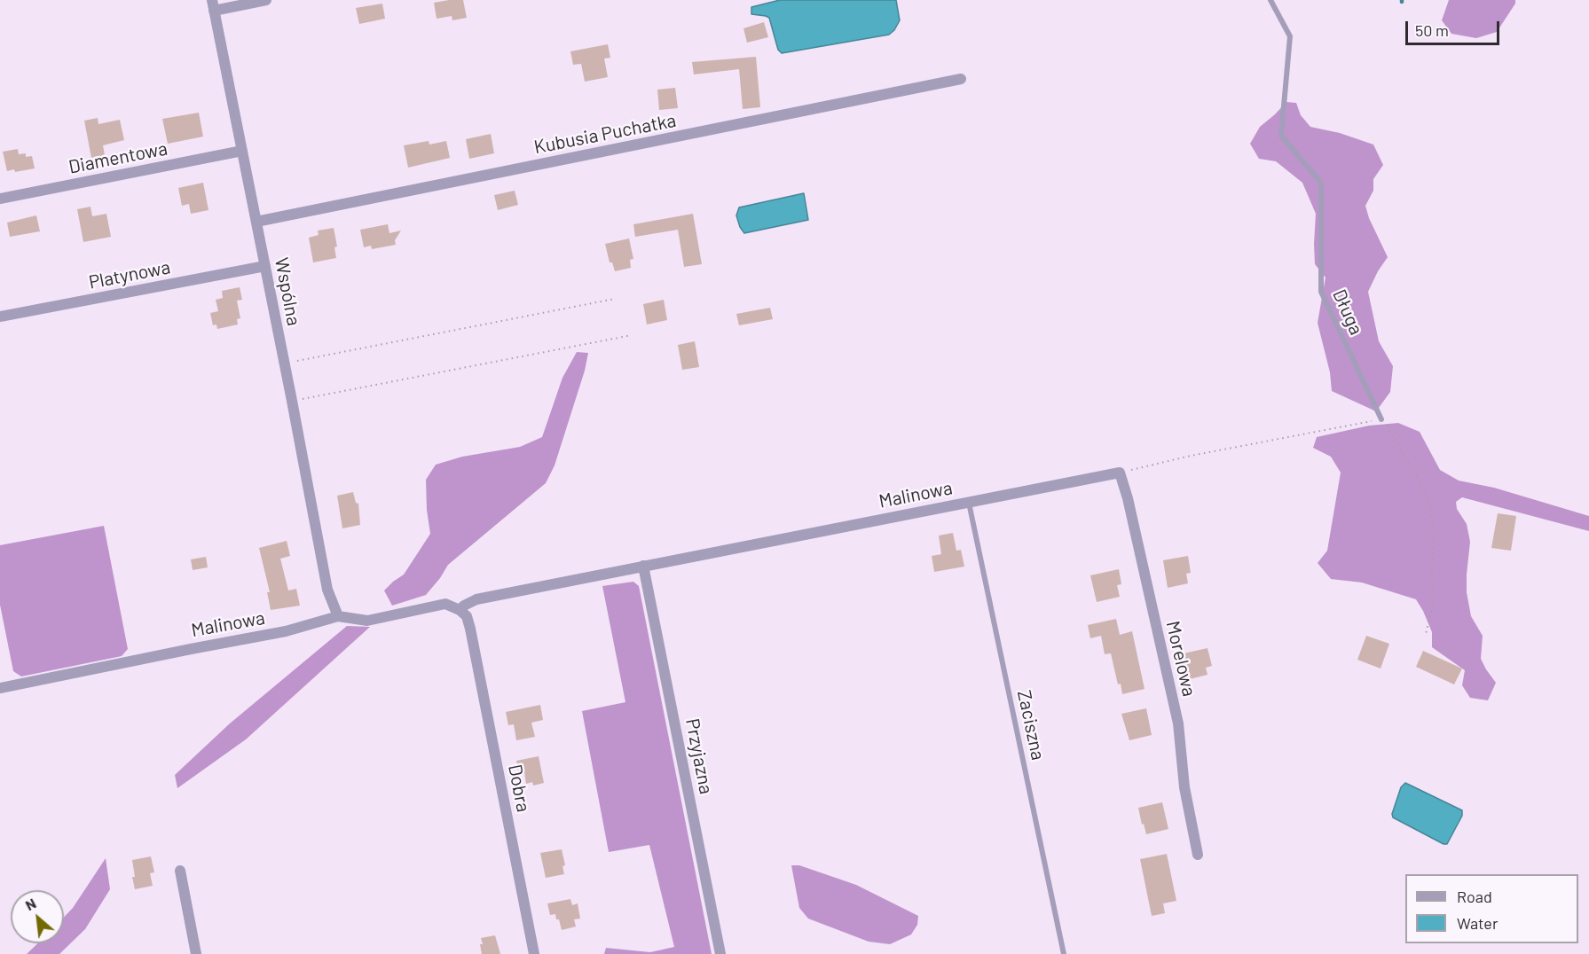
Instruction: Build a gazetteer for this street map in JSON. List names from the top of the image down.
{
  "streets": {
    "street": [
      "Kubusia Puchatka",
      "Diamentowa",
      "Platynowa",
      "Wspólna",
      "Malinowa",
      "Morelowa",
      "Przyjazna",
      "Dobra"
    ],
    "lane": ["Długa", "Zaciszna"]
  },
  "crossings": [
    ["Kubusia Puchatka", "Wspólna"],
    ["Diamentowa", "Wspólna"],
    ["Platynowa", "Wspólna"],
    ["Wspólna", "Malinowa"],
    ["Malinowa", "Morelowa"],
    ["Malinowa", "Zaciszna"],
    ["Malinowa", "Przyjazna"],
    ["Malinowa", "Dobra"]
  ],
  "legend": ["Road", "Water"],
  "scale_bar": "50 m",
  "north": "top left"
}
